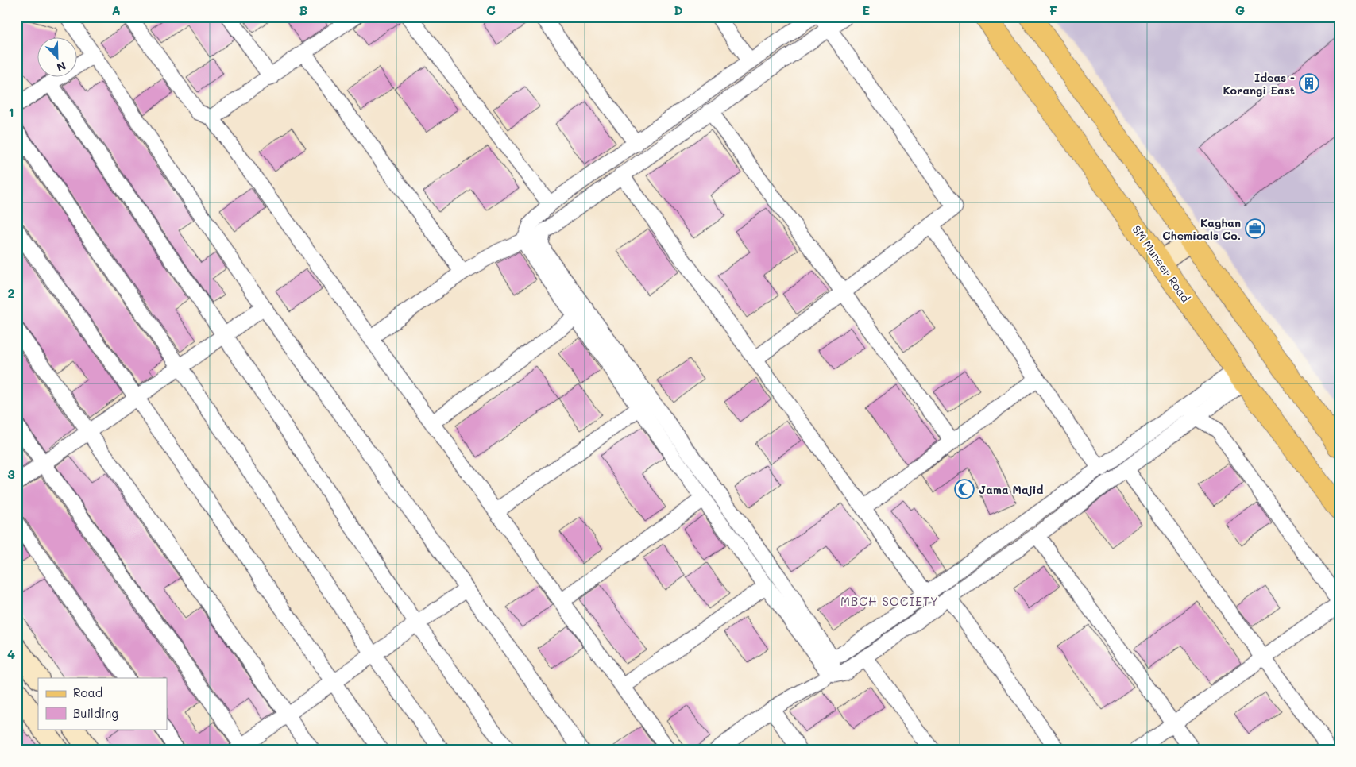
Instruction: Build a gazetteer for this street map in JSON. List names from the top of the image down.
{
  "streets": {
    "main road": ["SM Muneer Road"]
  },
  "districts": ["MBCH SOCIETY"],
  "places": {
    "building": ["Ideas - Korangi East"],
    "office": ["Kaghan Chemicals Co."],
    "mosque": ["Jama Majid"]
  },
  "legend": ["Road", "Building"],
  "north": "bottom right",
  "grid": {
    "columns": [
      "A",
      "B",
      "C",
      "D",
      "E",
      "F",
      "G"
    ],
    "rows": [
      "1",
      "2",
      "3",
      "4"
    ]
  }
}
